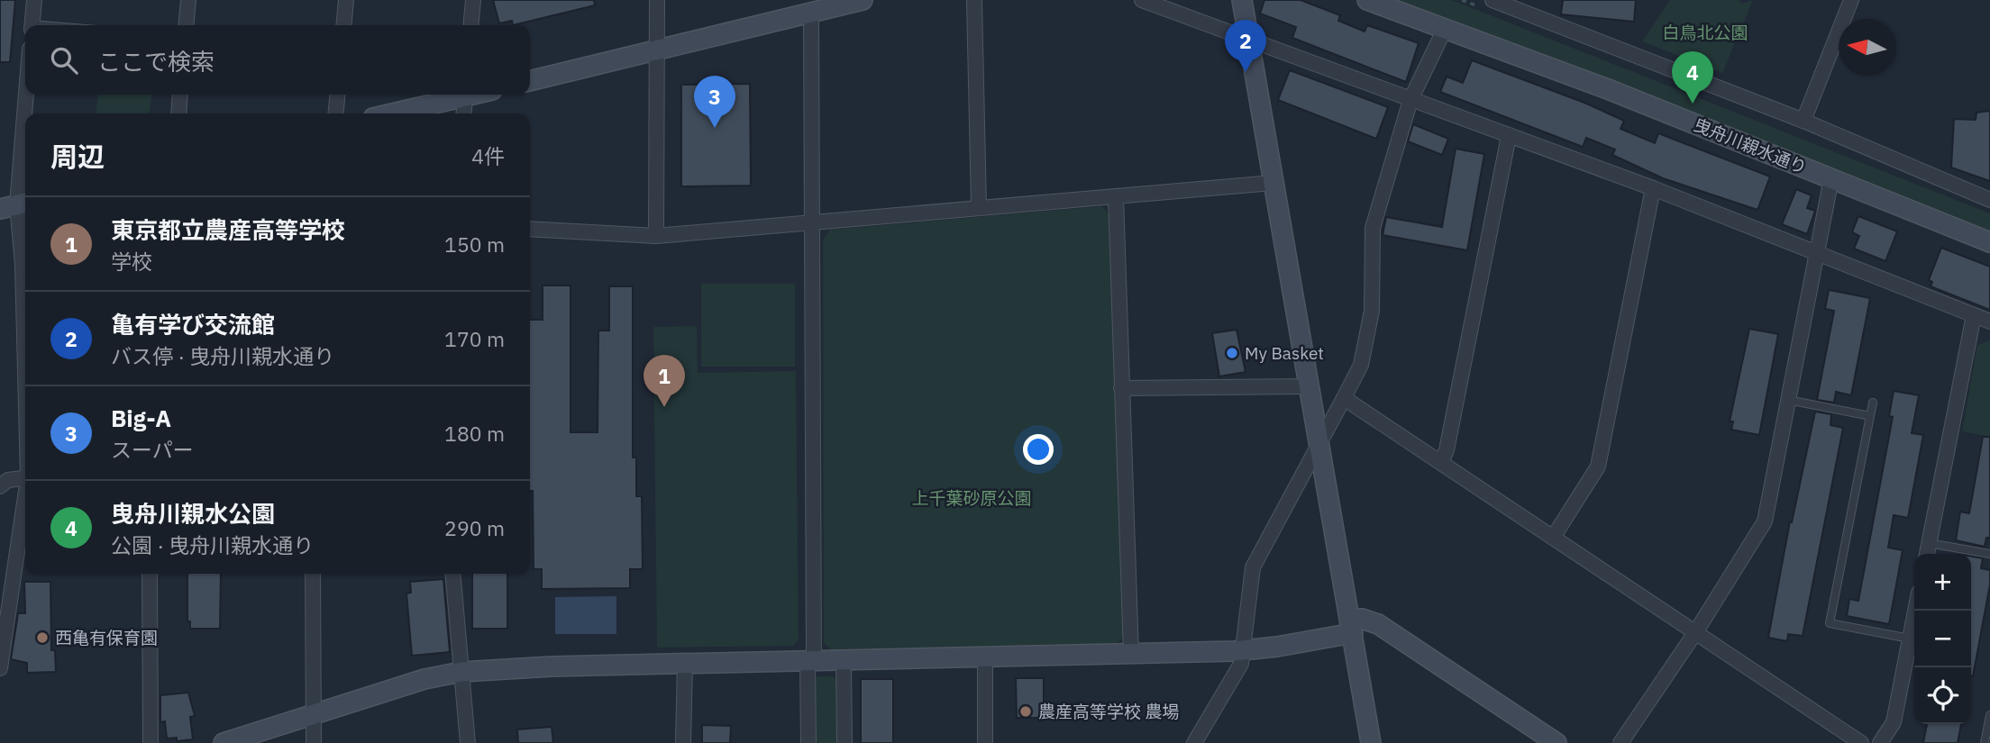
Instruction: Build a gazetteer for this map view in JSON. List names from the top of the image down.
{
  "streets": {
    "street": ["曳舟川親水通り"]
  },
  "parks": ["白鳥北公園", "上千葉砂原公園"],
  "places": ["My Basket", "西亀有保育園", "農産高等学校 農場"],
  "north": "left",
  "page": {
    "pins": [
      "2",
      "4",
      "3",
      "1"
    ],
    "search": "ここで検索",
    "heading": ["周辺", "4件"],
    "list": [
      {
        "mark": "1",
        "name": "東京都立農産高等学校",
        "note": "学校",
        "value": "150 m"
      },
      {
        "mark": "2",
        "name": "亀有学び交流館",
        "note": "バス停 · 曳舟川親水通り",
        "value": "170 m"
      },
      {
        "mark": "3",
        "name": "Big-A",
        "note": "スーパー",
        "value": "180 m"
      },
      {
        "mark": "4",
        "name": "曳舟川親水公園",
        "note": "公園 · 曳舟川親水通り",
        "value": "290 m"
      }
    ],
    "map_buttons": ["+", "−"]
  }
}
